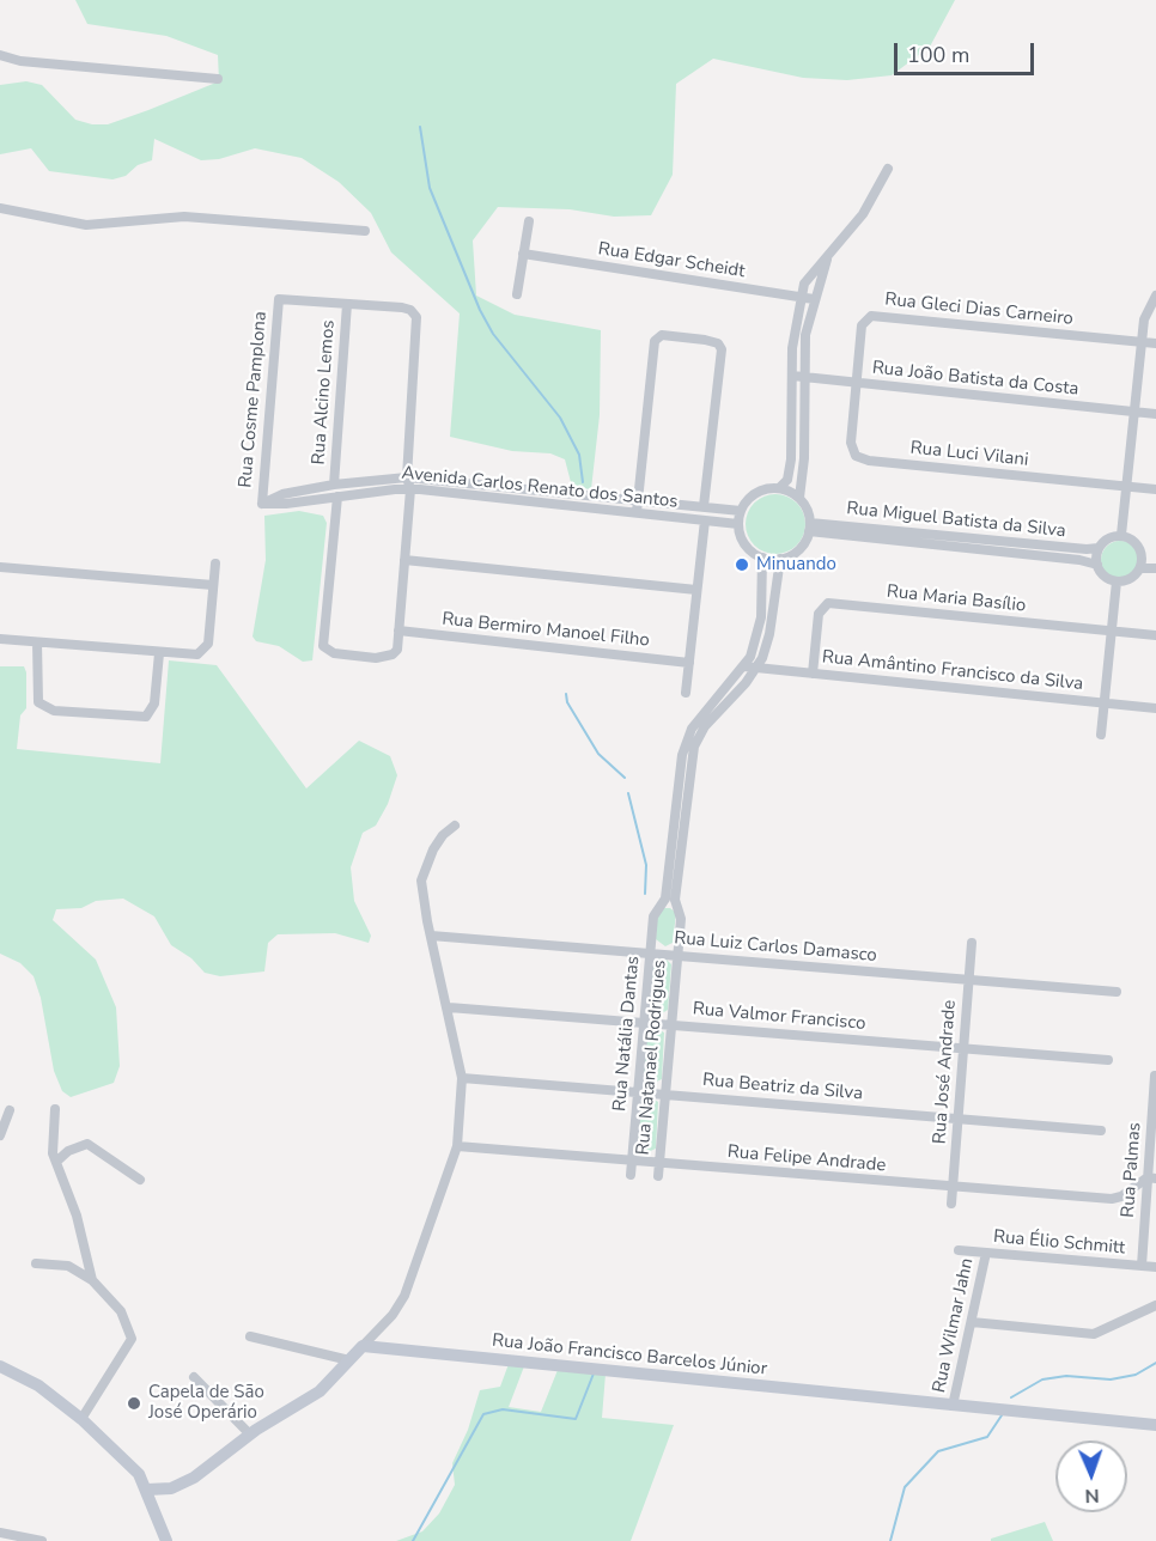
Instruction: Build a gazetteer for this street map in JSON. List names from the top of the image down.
{
  "streets": {
    "street": [
      "Rua Edgar Scheidt",
      "Rua Gleci Dias Carneiro",
      "Rua João Batista da Costa",
      "Rua Alcino Lemos",
      "Rua Cosme Pamplona",
      "Rua Luci Vilani",
      "Avenida Carlos Renato dos Santos",
      "Rua Miguel Batista da Silva",
      "Rua Maria Basílio",
      "Rua Bermiro Manoel Filho",
      "Rua Amântino Francisco da Silva",
      "Rua Luiz Carlos Damasco",
      "Rua Valmor Francisco",
      "Rua Natália Dantas",
      "Rua Natanael Rodrigues",
      "Rua José Andrade",
      "Rua Beatriz da Silva",
      "Rua Felipe Andrade",
      "Rua Palmas",
      "Rua Élio Schmitt",
      "Rua Wilmar Jahn",
      "Rua João Francisco Barcelos Júnior"
    ]
  },
  "crossings": [
    ["Rua Gleci Dias Carneiro", "Rua João Batista da Costa"],
    ["Rua Gleci Dias Carneiro", "Rua Luci Vilani"],
    ["Rua João Batista da Costa", "Rua Luci Vilani"],
    ["Rua Alcino Lemos", "Rua Cosme Pamplona"],
    ["Rua Alcino Lemos", "Avenida Carlos Renato dos Santos"],
    ["Rua Cosme Pamplona", "Avenida Carlos Renato dos Santos"],
    ["Avenida Carlos Renato dos Santos", "Rua Miguel Batista da Silva"],
    ["Rua Maria Basílio", "Rua Amântino Francisco da Silva"],
    ["Rua Luiz Carlos Damasco", "Rua Natália Dantas"],
    ["Rua Luiz Carlos Damasco", "Rua Natanael Rodrigues"],
    ["Rua Luiz Carlos Damasco", "Rua José Andrade"],
    ["Rua Valmor Francisco", "Rua Natália Dantas"],
    ["Rua Valmor Francisco", "Rua Natanael Rodrigues"],
    ["Rua Valmor Francisco", "Rua José Andrade"],
    ["Rua Natália Dantas", "Rua Natanael Rodrigues"],
    ["Rua Natália Dantas", "Rua Beatriz da Silva"],
    ["Rua Natália Dantas", "Rua Felipe Andrade"],
    ["Rua Natanael Rodrigues", "Rua Beatriz da Silva"],
    ["Rua Natanael Rodrigues", "Rua Felipe Andrade"],
    ["Rua José Andrade", "Rua Beatriz da Silva"],
    ["Rua José Andrade", "Rua Felipe Andrade"],
    ["Rua Felipe Andrade", "Rua Palmas"],
    ["Rua Palmas", "Rua Élio Schmitt"],
    ["Rua Élio Schmitt", "Rua Wilmar Jahn"],
    ["Rua Wilmar Jahn", "Rua João Francisco Barcelos Júnior"]
  ],
  "places": ["Minuando", "Capela de São José Operário"],
  "scale_bar": "100 m",
  "north": "bottom"
}
